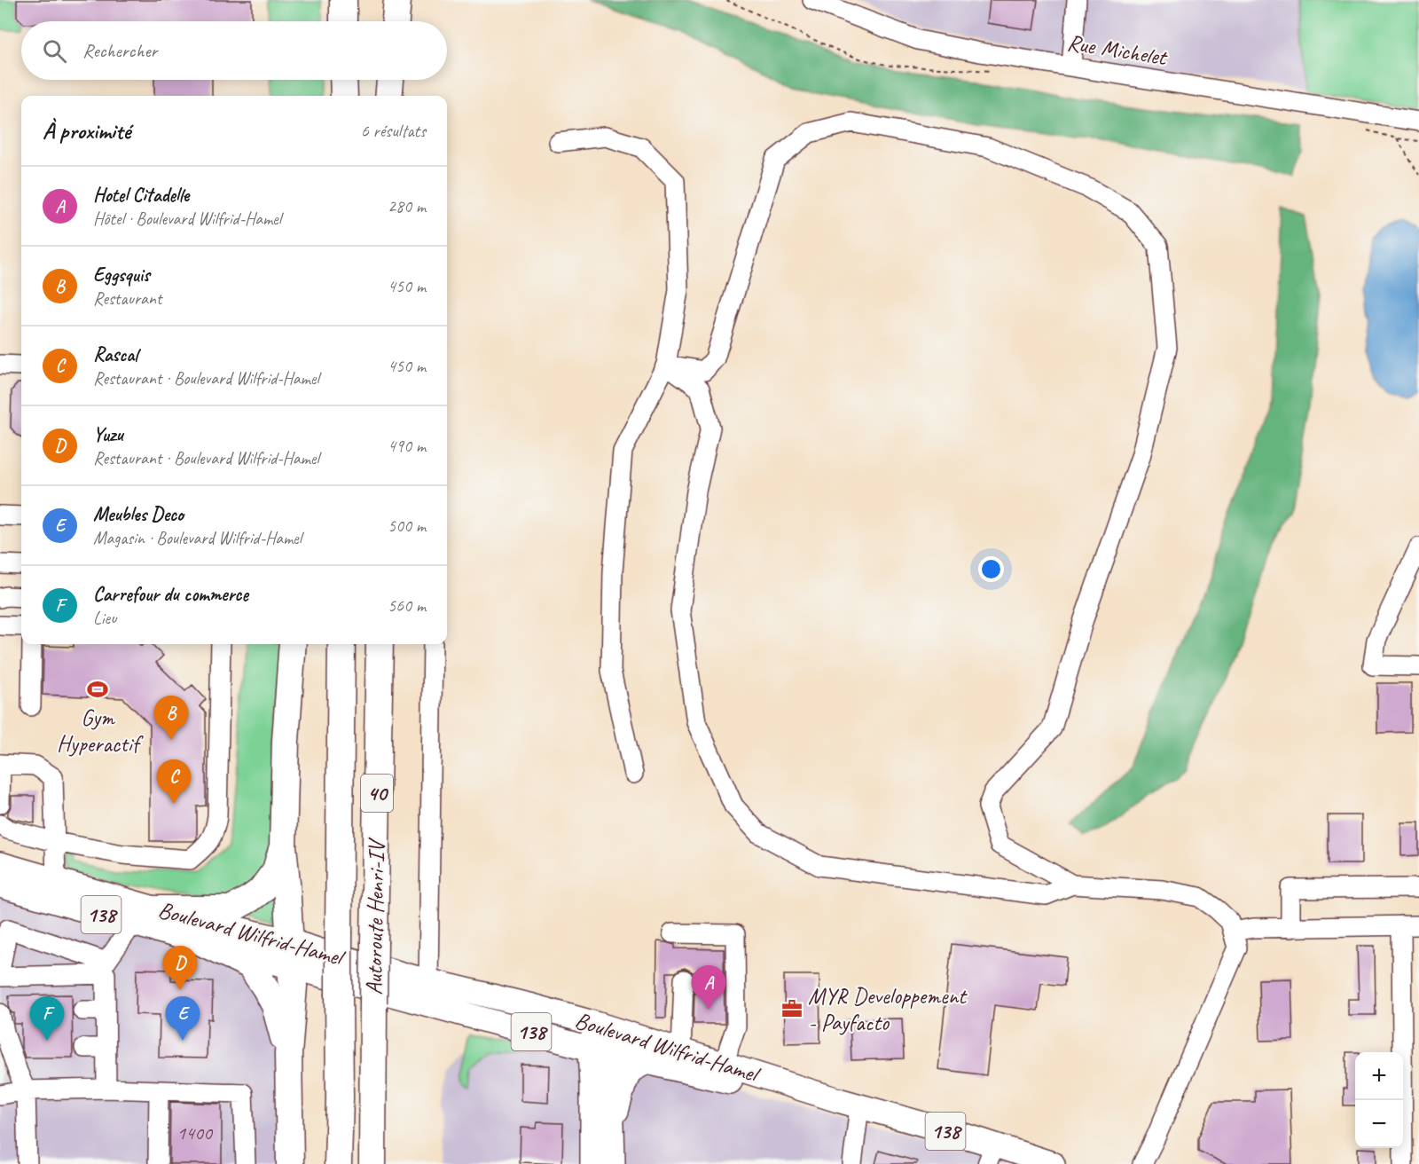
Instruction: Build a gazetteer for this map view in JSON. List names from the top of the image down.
{
  "streets": {
    "highway": ["40", "Autoroute Henri-IV"],
    "main road": ["138", "Boulevard Wilfrid-Hamel"],
    "street": ["Rue Michelet"]
  },
  "places": {
    "sports": ["Gym Hyperactif"],
    "office": ["MYR Developpement - Payfacto"]
  },
  "house_numbers": ["1400"],
  "page": {
    "search": "Rechercher",
    "heading": ["À proximité", "6 résultats"],
    "list": [
      {
        "mark": "A",
        "name": "Hotel Citadelle",
        "note": "Hôtel · Boulevard Wilfrid-Hamel",
        "value": "280 m"
      },
      {
        "mark": "B",
        "name": "Eggsquis",
        "note": "Restaurant",
        "value": "450 m"
      },
      {
        "mark": "C",
        "name": "Rascal",
        "note": "Restaurant · Boulevard Wilfrid-Hamel",
        "value": "450 m"
      },
      {
        "mark": "D",
        "name": "Yuzu",
        "note": "Restaurant · Boulevard Wilfrid-Hamel",
        "value": "490 m"
      },
      {
        "mark": "E",
        "name": "Meubles Deco",
        "note": "Magasin · Boulevard Wilfrid-Hamel",
        "value": "500 m"
      },
      {
        "mark": "F",
        "name": "Carrefour du commerce",
        "note": "Lieu",
        "value": "560 m"
      }
    ],
    "pins": [
      "B",
      "C",
      "D",
      "A",
      "E",
      "F"
    ],
    "map_buttons": ["+", "−"]
  }
}
